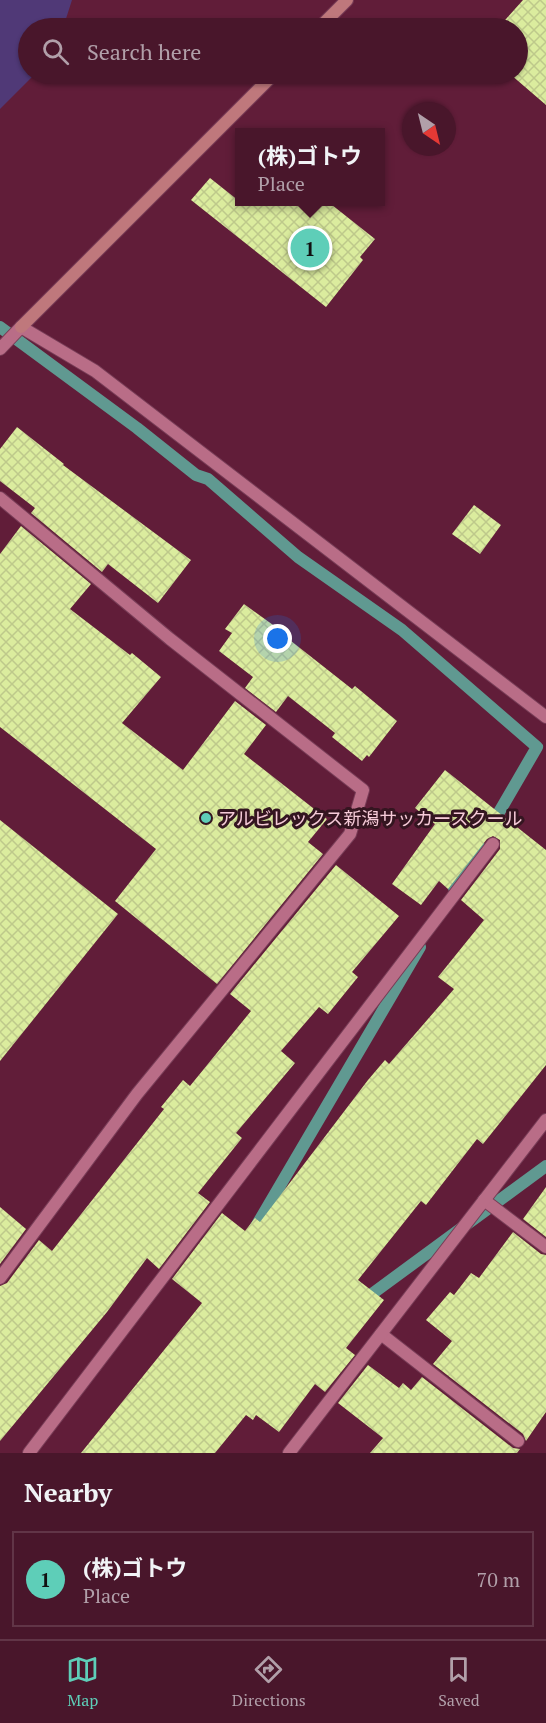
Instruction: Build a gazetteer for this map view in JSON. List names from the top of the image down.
{
  "places": ["アルビレックス新潟サッカースクール"],
  "north": "bottom right",
  "page": {
    "search": "Search here",
    "popup": ["(株)ゴトウ", "Place"],
    "pins": "1",
    "heading": "Nearby",
    "list": [
      {
        "mark": "1",
        "name": "(株)ゴトウ",
        "note": "Place",
        "value": "70 m"
      }
    ],
    "nav": ["Map", "Directions", "Saved"]
  }
}
